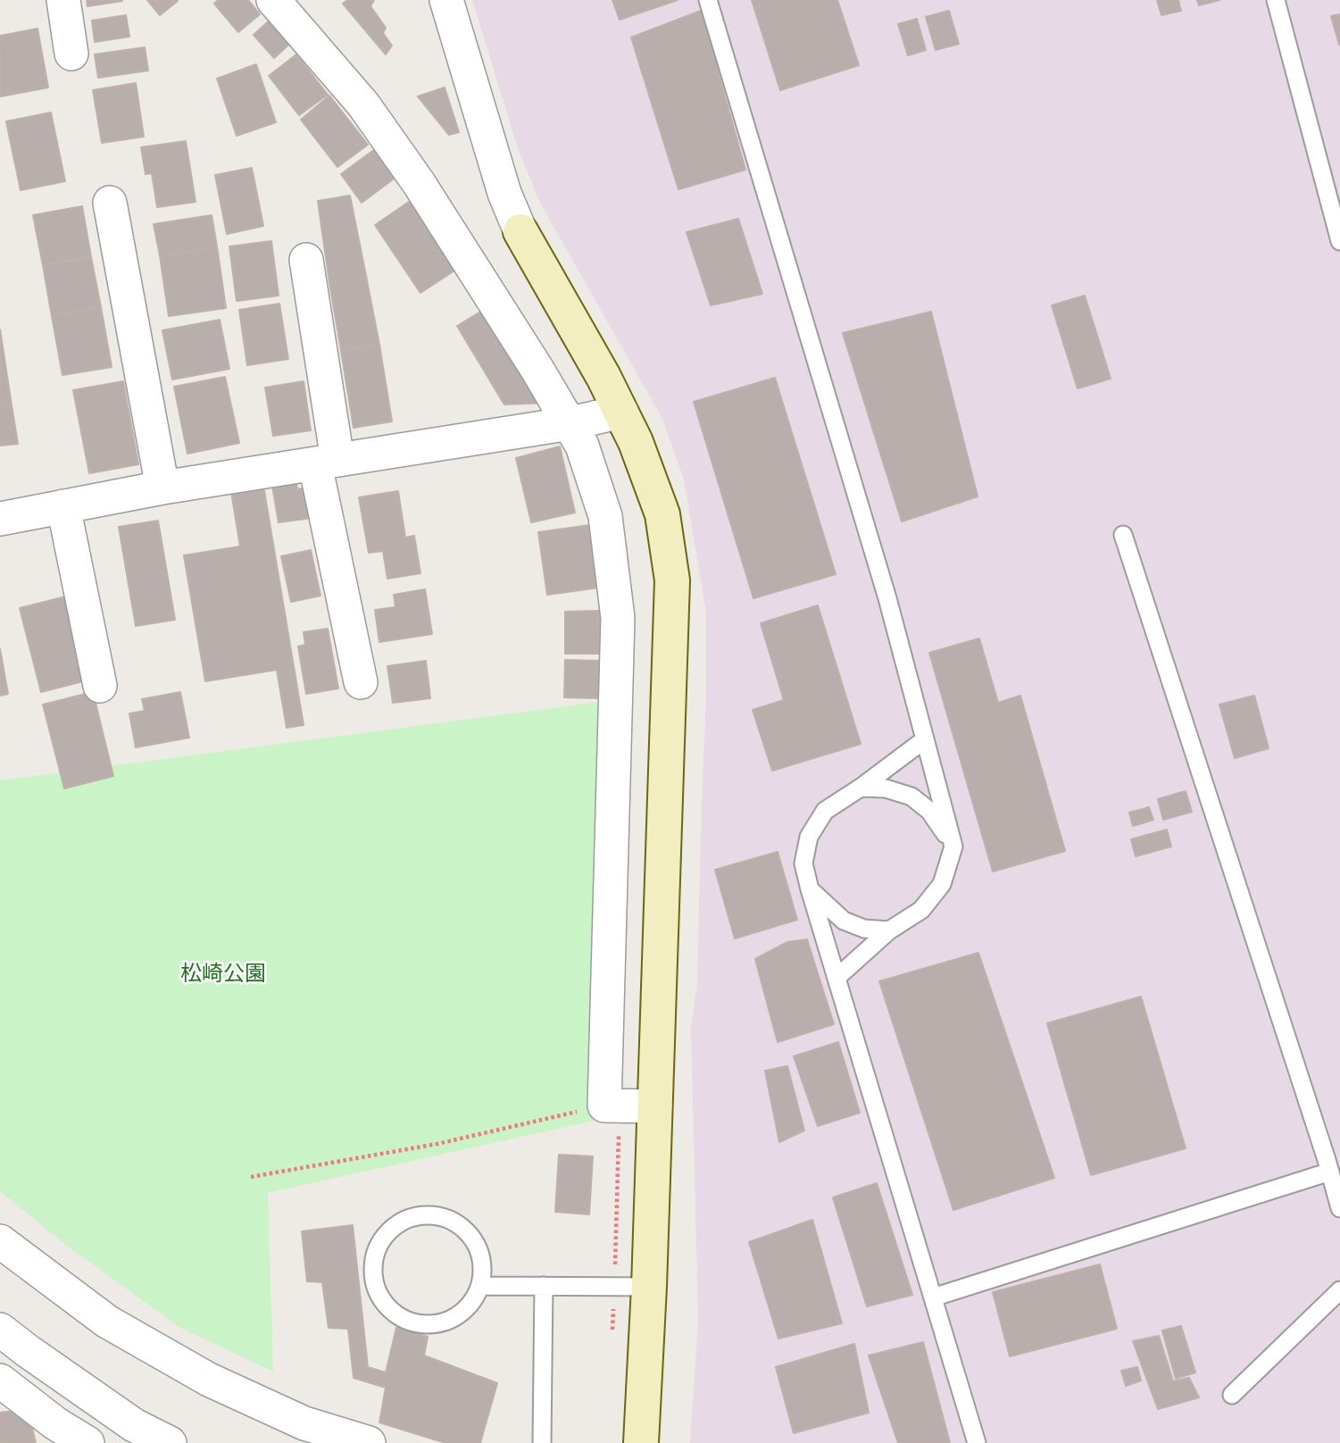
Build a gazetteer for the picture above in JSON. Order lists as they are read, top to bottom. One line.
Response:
{"parks":["松崎公園"]}
